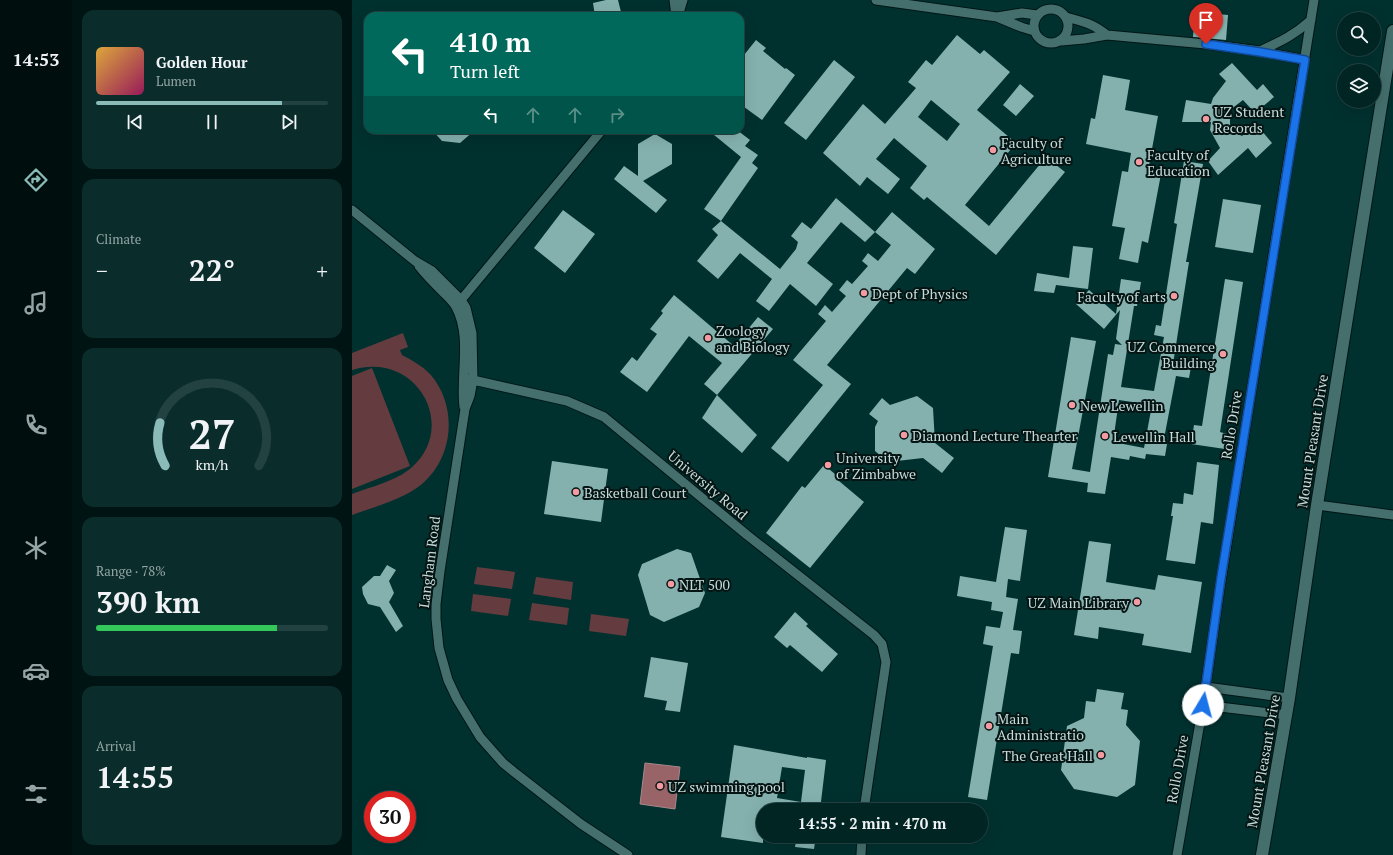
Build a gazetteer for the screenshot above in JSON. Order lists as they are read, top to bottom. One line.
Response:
{"streets":{"street":["Rollo Drive","Mount Pleasant Drive","University Road","Langham Road"]},"crossings":[["University Road","Langham Road"]],"places":["UZ Student Records","Faculty of Agriculture","Faculty of Education","Dept of Physics","Faculty of arts","Zoology and Biology","UZ Commerce Building","New Lewellin","Diamond Lecture Thearter","Lewellin Hall","University of Zimbabwe","Basketball Court","NLT 500","UZ Main Library","Main Administratio","The Great Hall","UZ swimming pool"],"page":{"tabs":"14:53","turn":["410 m","Turn left"],"song":["Golden Hour","Lumen"],"tile":["Climate",["Range · 78%","390 km"],["Arrival","14:55"]],"heat":["−","22°","+"],"limit":"30","trip":"14:55 · 2 min · 470 m","gauge":["27","km/h"]}}
